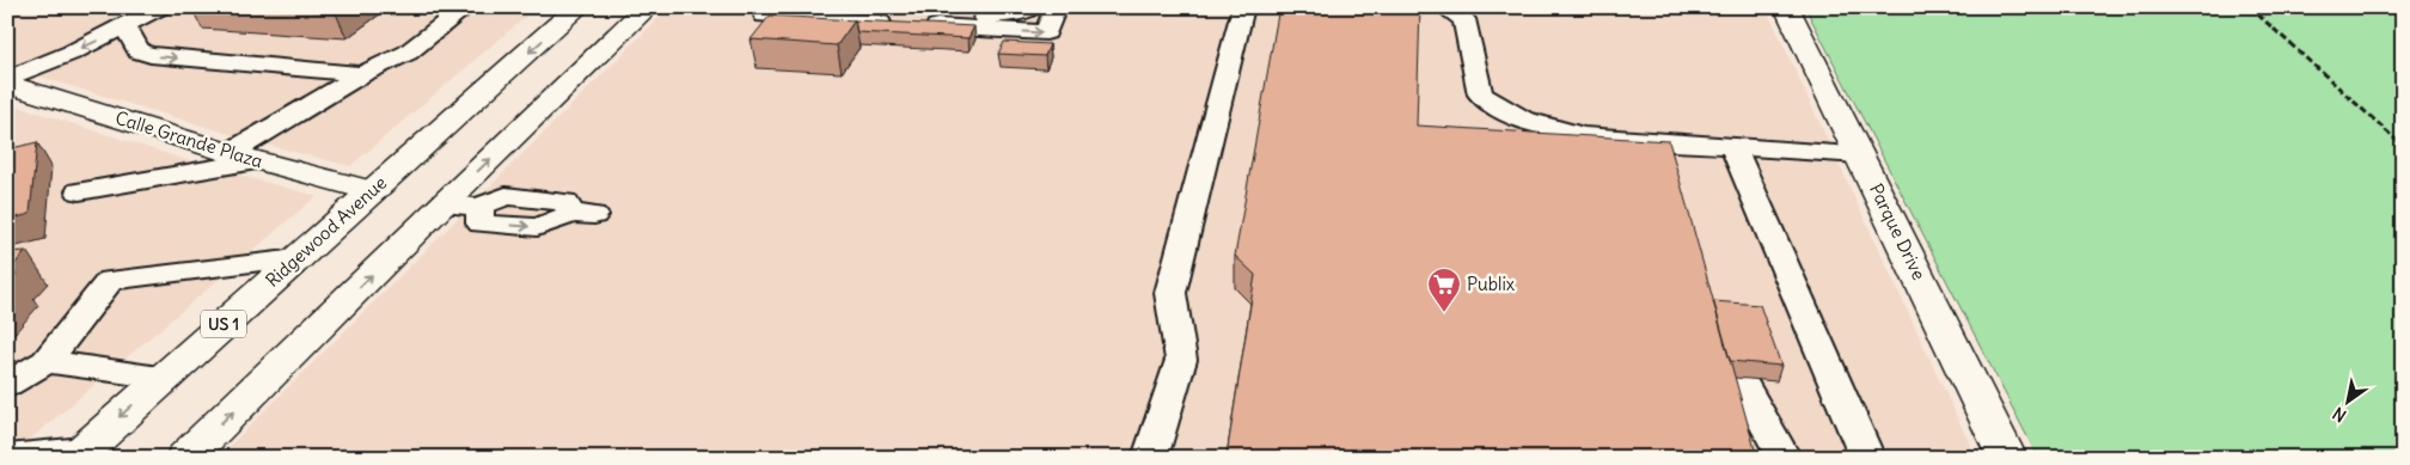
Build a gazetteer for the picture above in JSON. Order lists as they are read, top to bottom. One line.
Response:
{"streets":{"main road":["Calle Grande Plaza","Ridgewood Avenue","Parque Drive","US 1"]},"crossings":[["Calle Grande Plaza","Ridgewood Avenue"]],"places":{"supermarket":["Publix"]},"north":"bottom left"}
